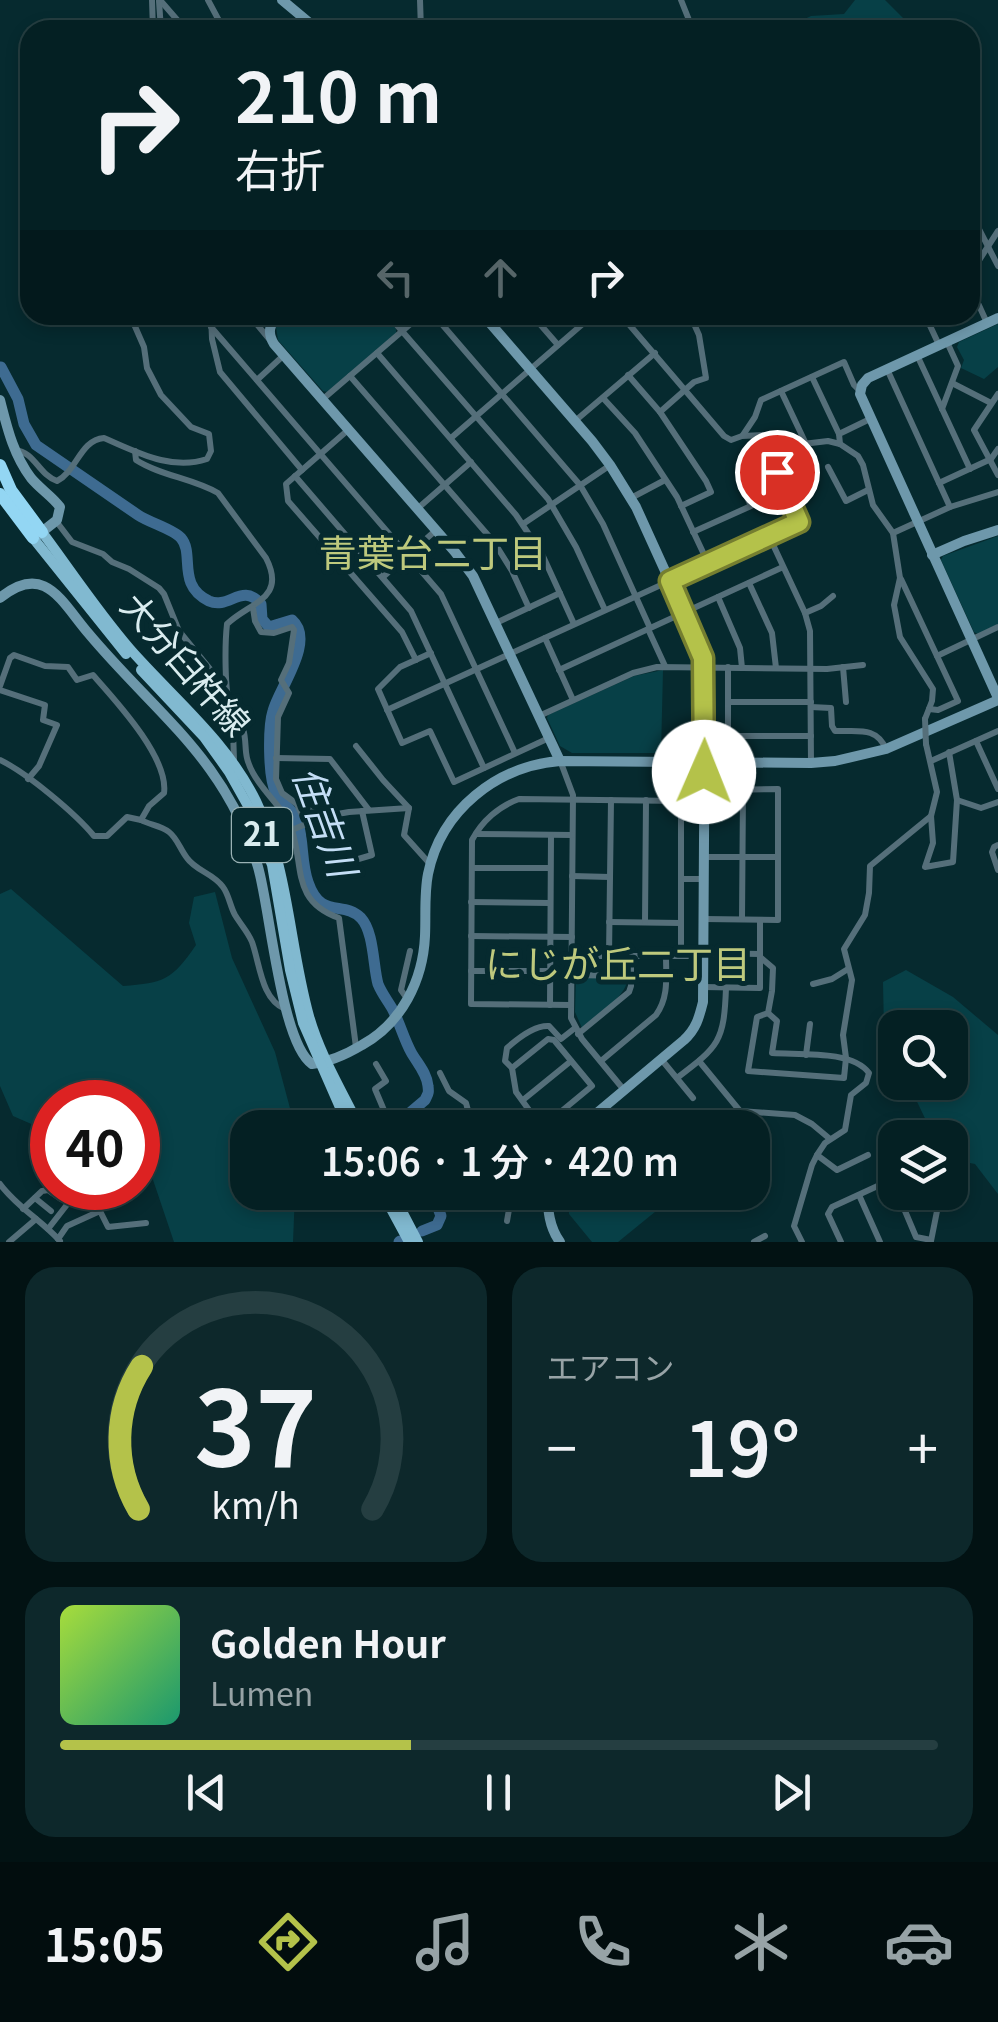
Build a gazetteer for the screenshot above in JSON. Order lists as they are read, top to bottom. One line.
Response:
{"streets":{"main road":["大分臼杵線","21"]},"districts":["青葉台二丁目","にじが丘二丁目"],"water":["住吉川"],"page":{"turn":["210 m","右折"],"limit":"40","trip":"15:06 · 1 分 · 420 m","tile":"エアコン","heat":["−","19°","+"],"song":["Golden Hour","Lumen"],"tabs":"15:05","gauge":["37","km/h"]}}
